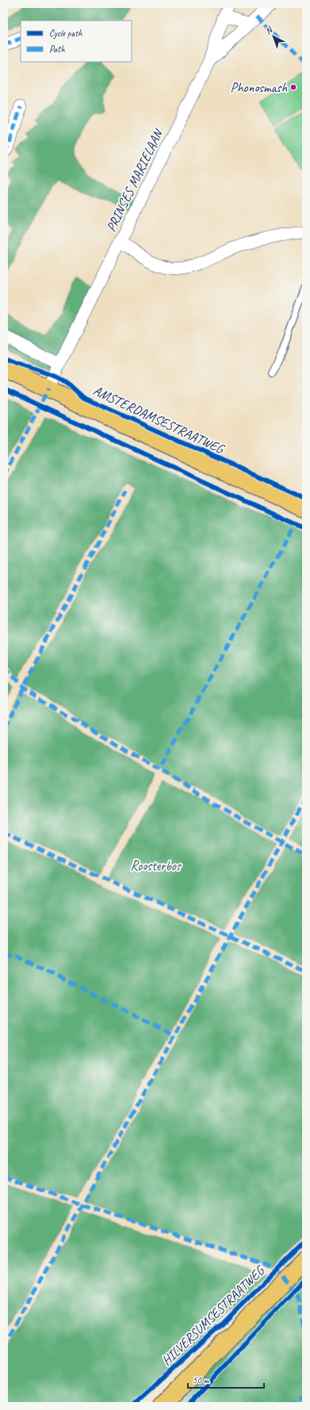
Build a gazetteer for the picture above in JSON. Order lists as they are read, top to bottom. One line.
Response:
{"streets":{"main road":["AMSTERDAMSESTRAATWEG","HILVERSUMSESTRAATWEG"],"street":["PRINSES MARIELAAN"]},"crossings":[["PRINSES MARIELAAN","AMSTERDAMSESTRAATWEG"]],"parks":["Roosterbos"],"places":["Phonosmash"],"legend":["Cycle path","Path"],"scale_bar":"50 m","north":"top left"}
